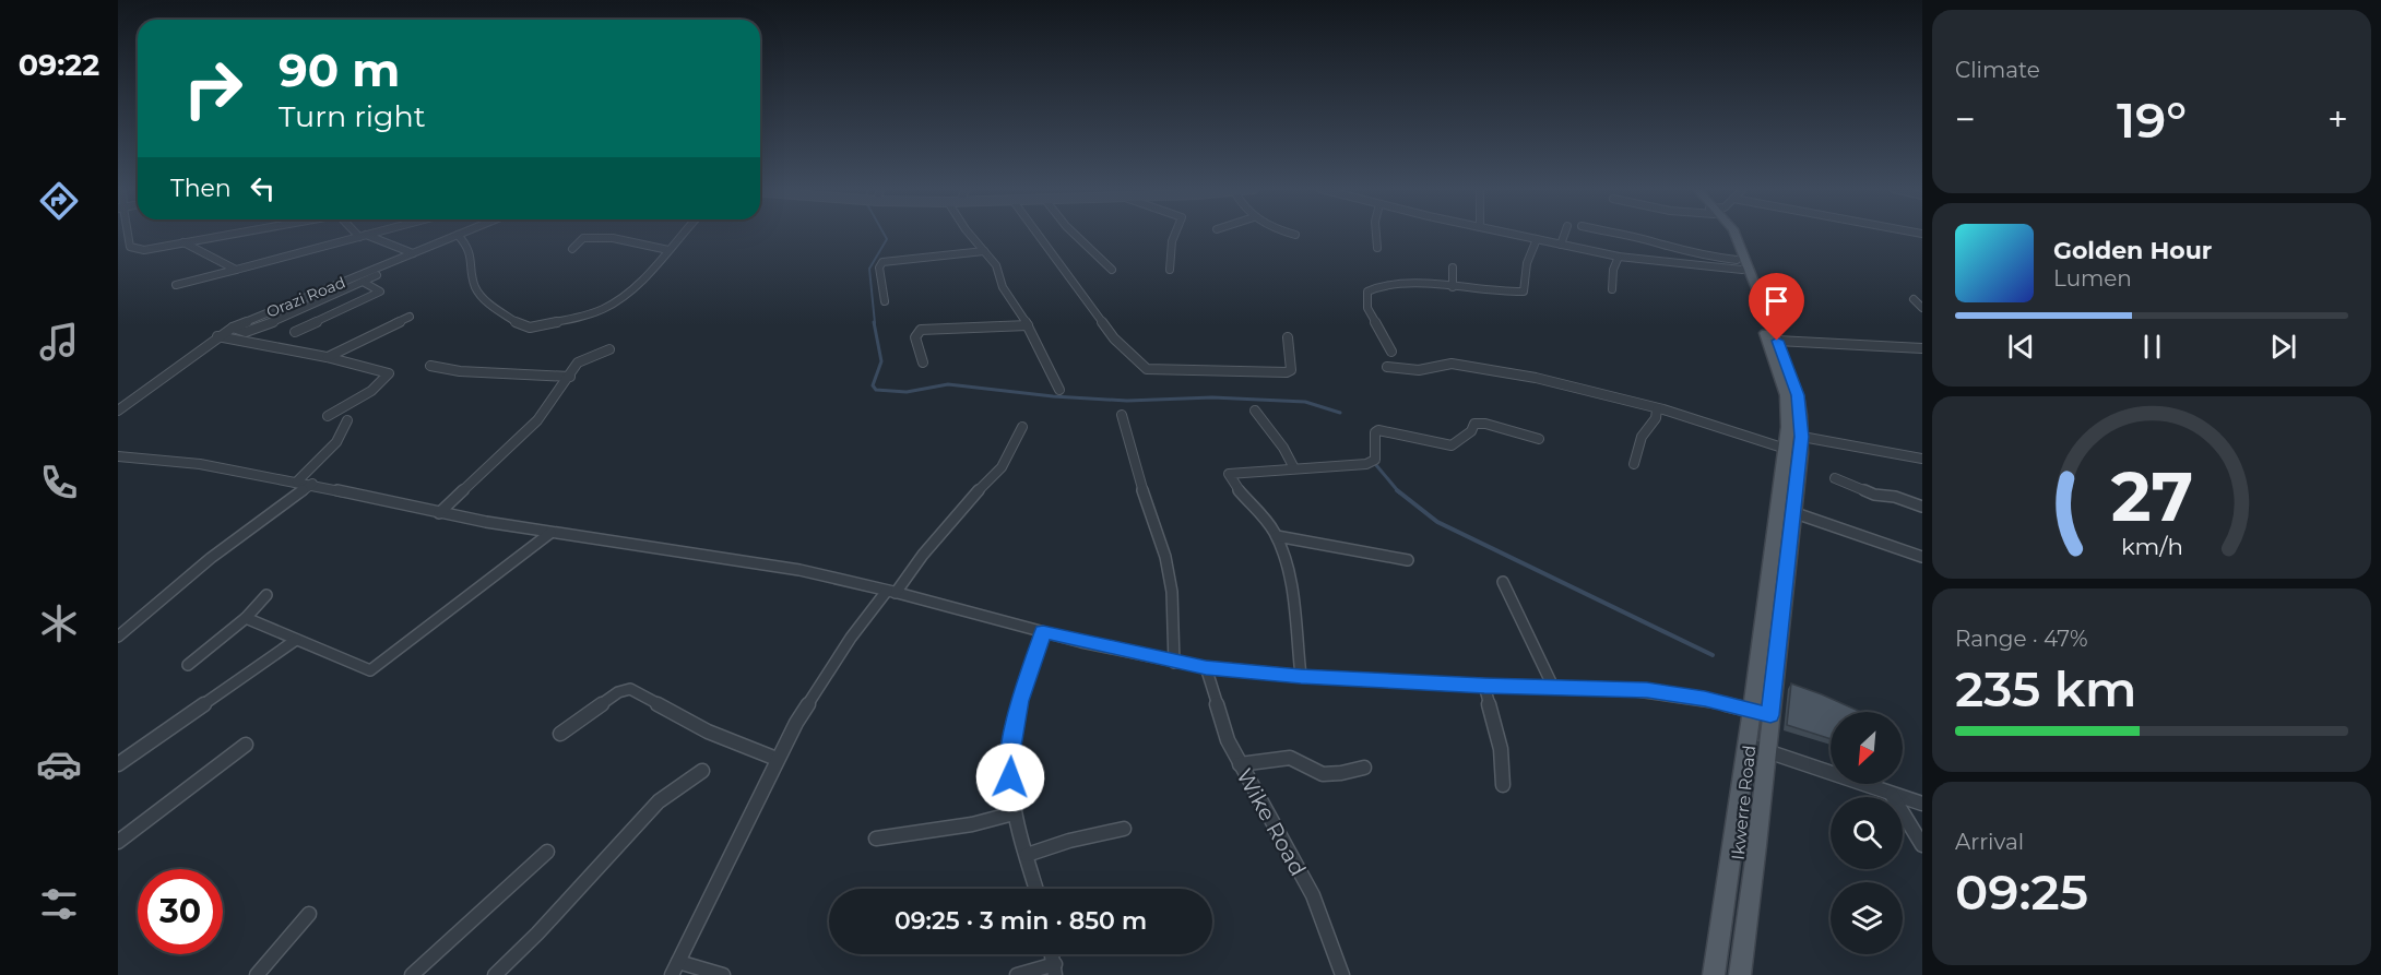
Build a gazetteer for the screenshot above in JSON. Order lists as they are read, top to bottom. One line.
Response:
{"streets":{"main road":["Ikwerre Road"],"street":["Orazi Road","Wike Road"]},"north":"bottom left","page":{"tabs":"09:22","tile":["Climate",["Range · 47%","235 km"],["Arrival","09:25"]],"turn":["90 m","Turn right"],"heat":["−","19°","+"],"then":"Then","song":["Golden Hour","Lumen"],"limit":"30","trip":"09:25 · 3 min · 850 m","gauge":["27","km/h"]}}
